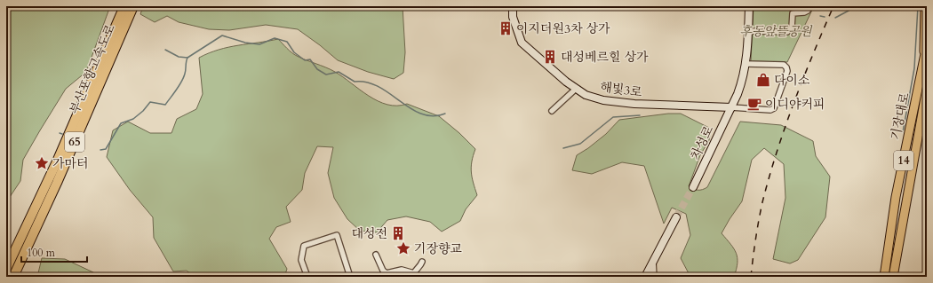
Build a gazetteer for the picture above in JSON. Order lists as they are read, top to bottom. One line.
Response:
{"streets":{"highway":["부산포항고속도로","65"],"main road":["기장대로","14"],"street":["해빛3로","차성로"]},"crossings":[["해빛3로","차성로"]],"parks":["후동앞뜰공원"],"places":{"building":["이지더원3차 상가","대성베르힐 상가","대성전"],"shop":["다이소"],"cafe":["이디야커피"],"place":["가마터","기장향교"]},"scale_bar":"100 m"}
